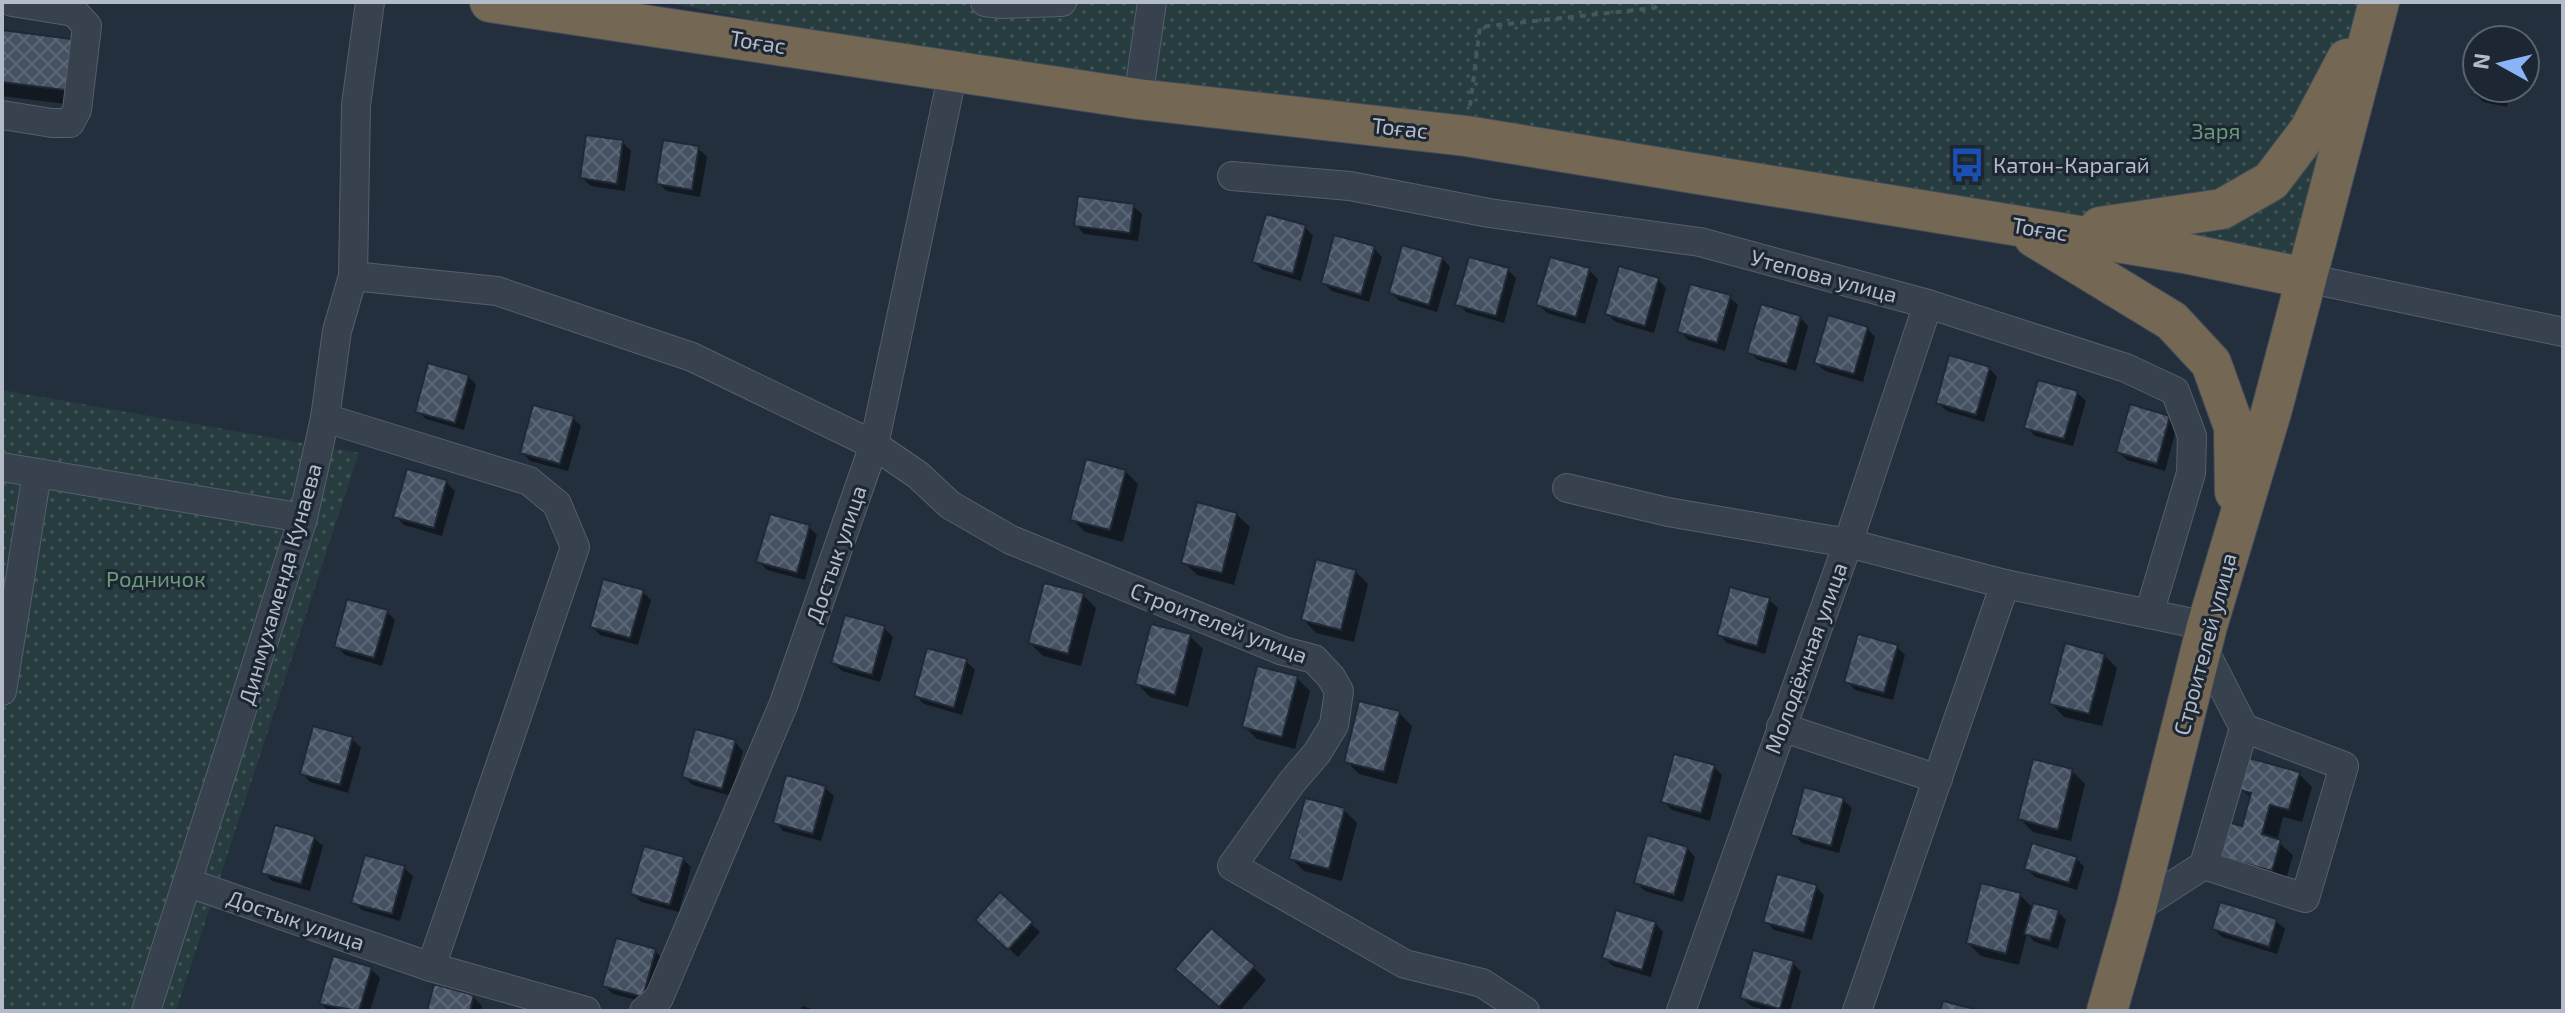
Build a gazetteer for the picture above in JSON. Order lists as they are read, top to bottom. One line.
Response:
{"streets":{"highway":["Тоғас","Строителей улица"],"street":["Утепова улица","Достык улица","Динмухаменда Кунаева","Молодёжная улица"]},"crossings":[["Тоғас","Достык улица"],["Тоғас","Строителей улица"],["Утепова улица","Молодёжная улица"],["Достык улица","Динмухаменда Кунаева"],["Достык улица","Строителей улица"]],"parks":["Заря","Родничок"],"places":{"bus stop":["Катон-Карагай"]},"north":"left"}
